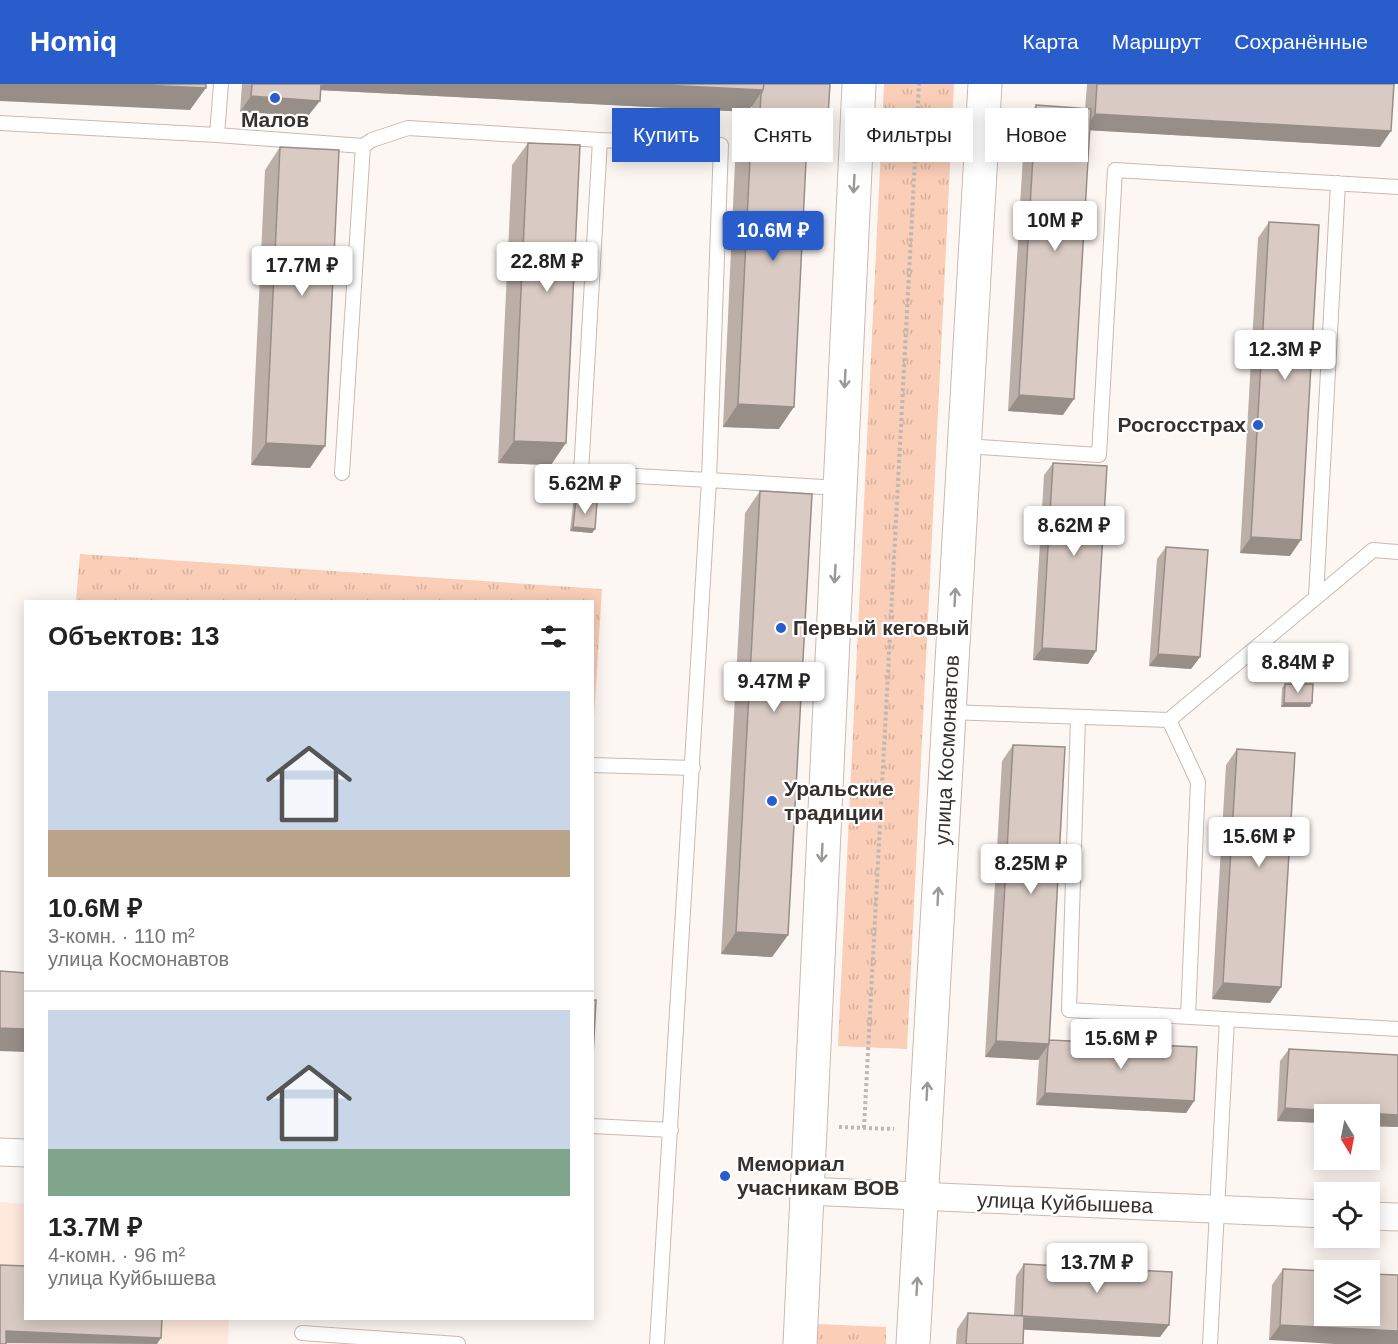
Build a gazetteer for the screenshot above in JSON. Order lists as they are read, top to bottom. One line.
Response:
{"streets":{"street":["улица Космонавтов","улица Куйбышева"]},"crossings":[["улица Космонавтов","улица Куйбышева"]],"places":["Малов","Росгосстрах","Первый кеговый","Уральские традиции","Мемориал учасникам ВОВ"],"north":"bottom","page":{"header":"Homiq","nav":["Карта","Маршрут","Сохранённые"],"chip":["Купить","Снять","Фильтры","Новое"],"price":["10M ₽","10.6M ₽","22.8M ₽","17.7M ₽","12.3M ₽","5.62M ₽","8.62M ₽","8.84M ₽","9.47M ₽","15.6M ₽","8.25M ₽","15.6M ₽","13.7M ₽"],"heading":"Объектов: 13","list":[{"name":"10.6M ₽","note":"3-комн. · 110 m² · улица Космонавтов"},{"name":"13.7M ₽","note":"4-комн. · 96 m² · улица Куйбышева"}]}}
